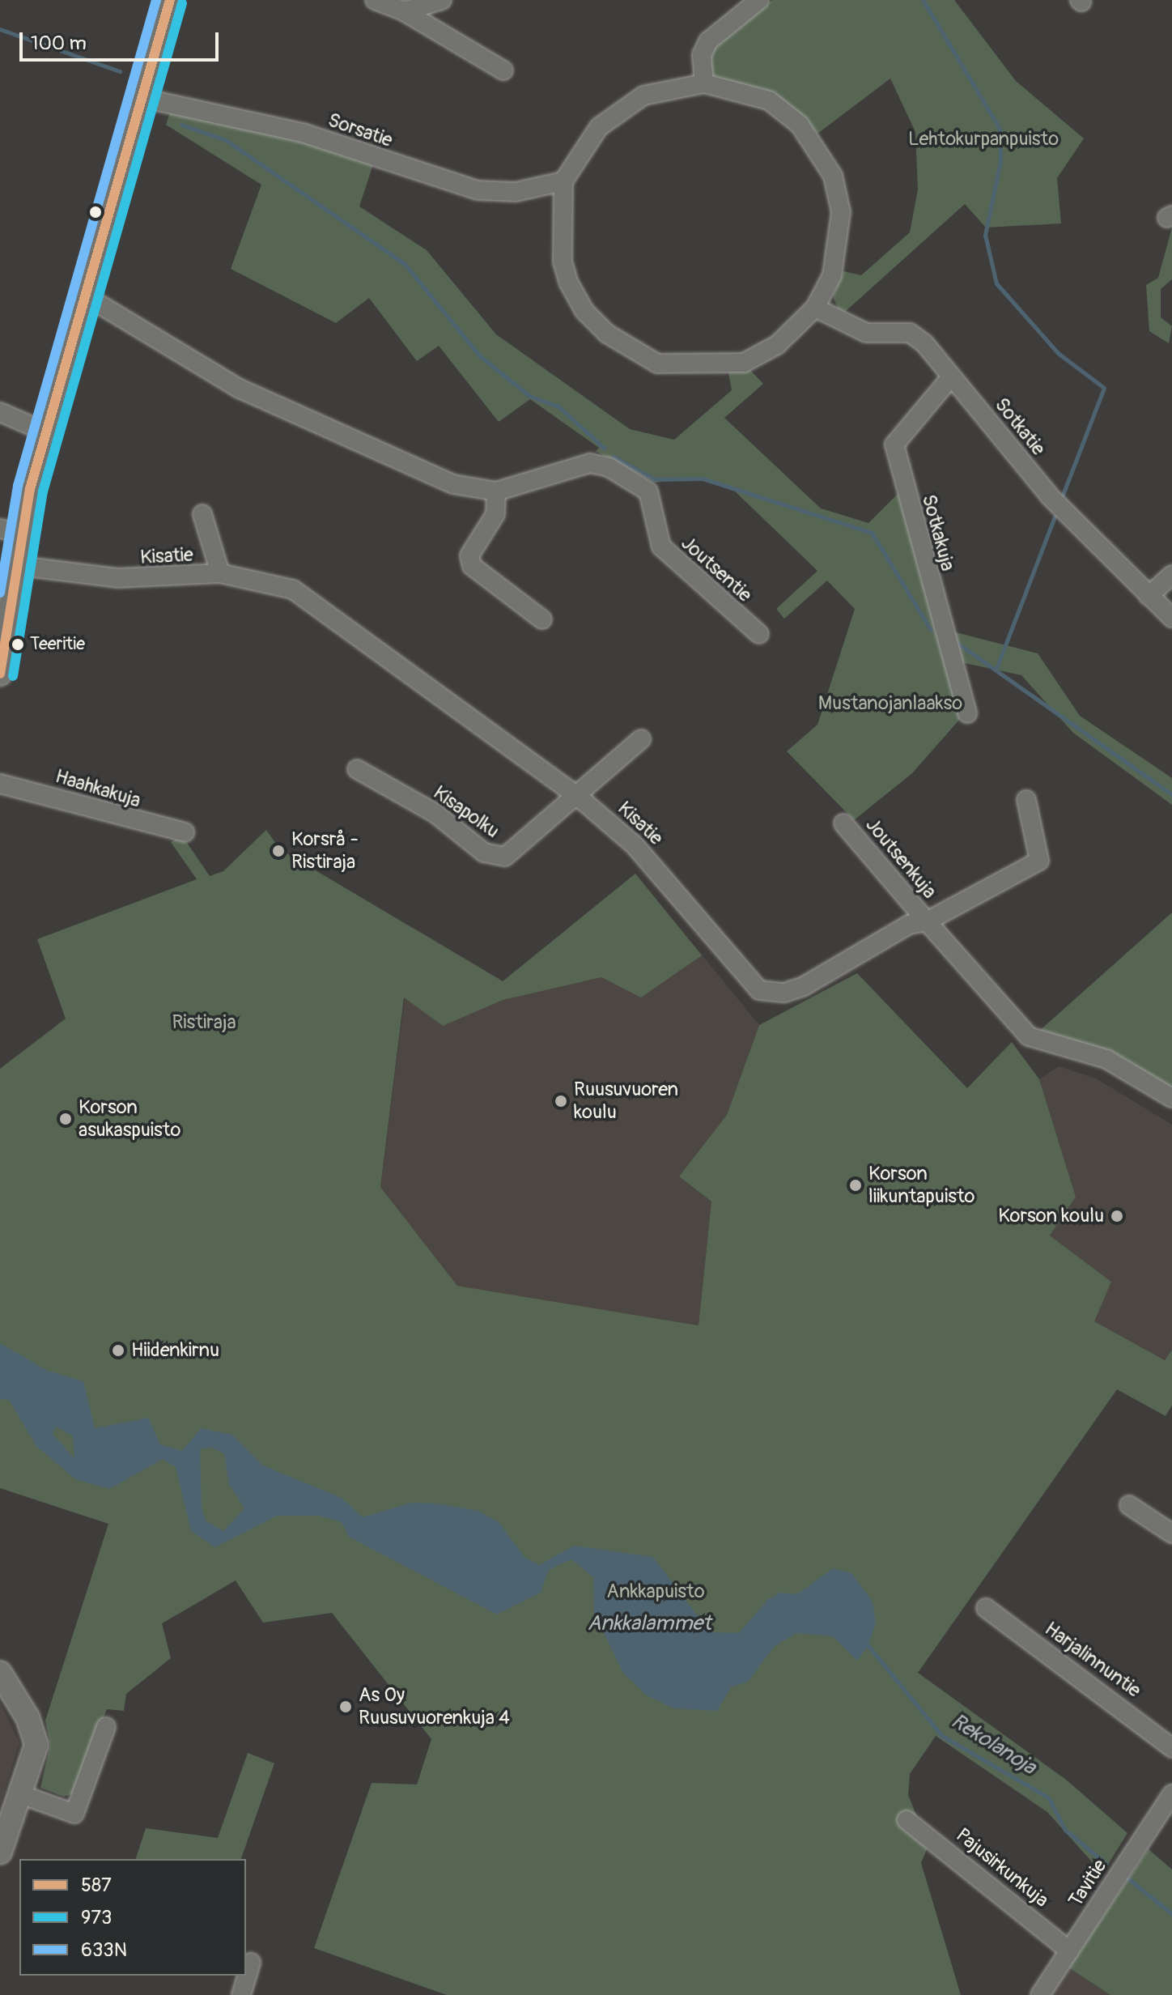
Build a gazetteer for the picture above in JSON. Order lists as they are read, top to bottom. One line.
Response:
{"streets":{"street":["Sorsatie","Sotkatie","Sotkakuja","Kisatie","Joutsentie","Haahkakuja","Kisapolku","Joutsenkuja","Harjalinnuntie","Pajusirkunkuja","Tavitie"]},"crossings":[["Sotkatie","Sotkakuja"],["Kisatie","Kisapolku"],["Kisatie","Joutsenkuja"],["Pajusirkunkuja","Tavitie"]],"water":["Ankkalammet","Rekolanoja"],"parks":["Lehtokurpanpuisto","Mustanojanlaakso","Ristiraja","Ankkapuisto"],"places":["Teeritie","Korsrå - Ristiraja","Ruusuvuoren koulu","Korson asukaspuisto","Korson liikuntapuisto","Korson koulu","Hiidenkirnu","As Oy Ruusuvuorenkuja 4"],"lines":["transit line 587","transit line 633N","transit line 973"],"legend":["587","973","633N"],"scale_bar":"100 m"}
